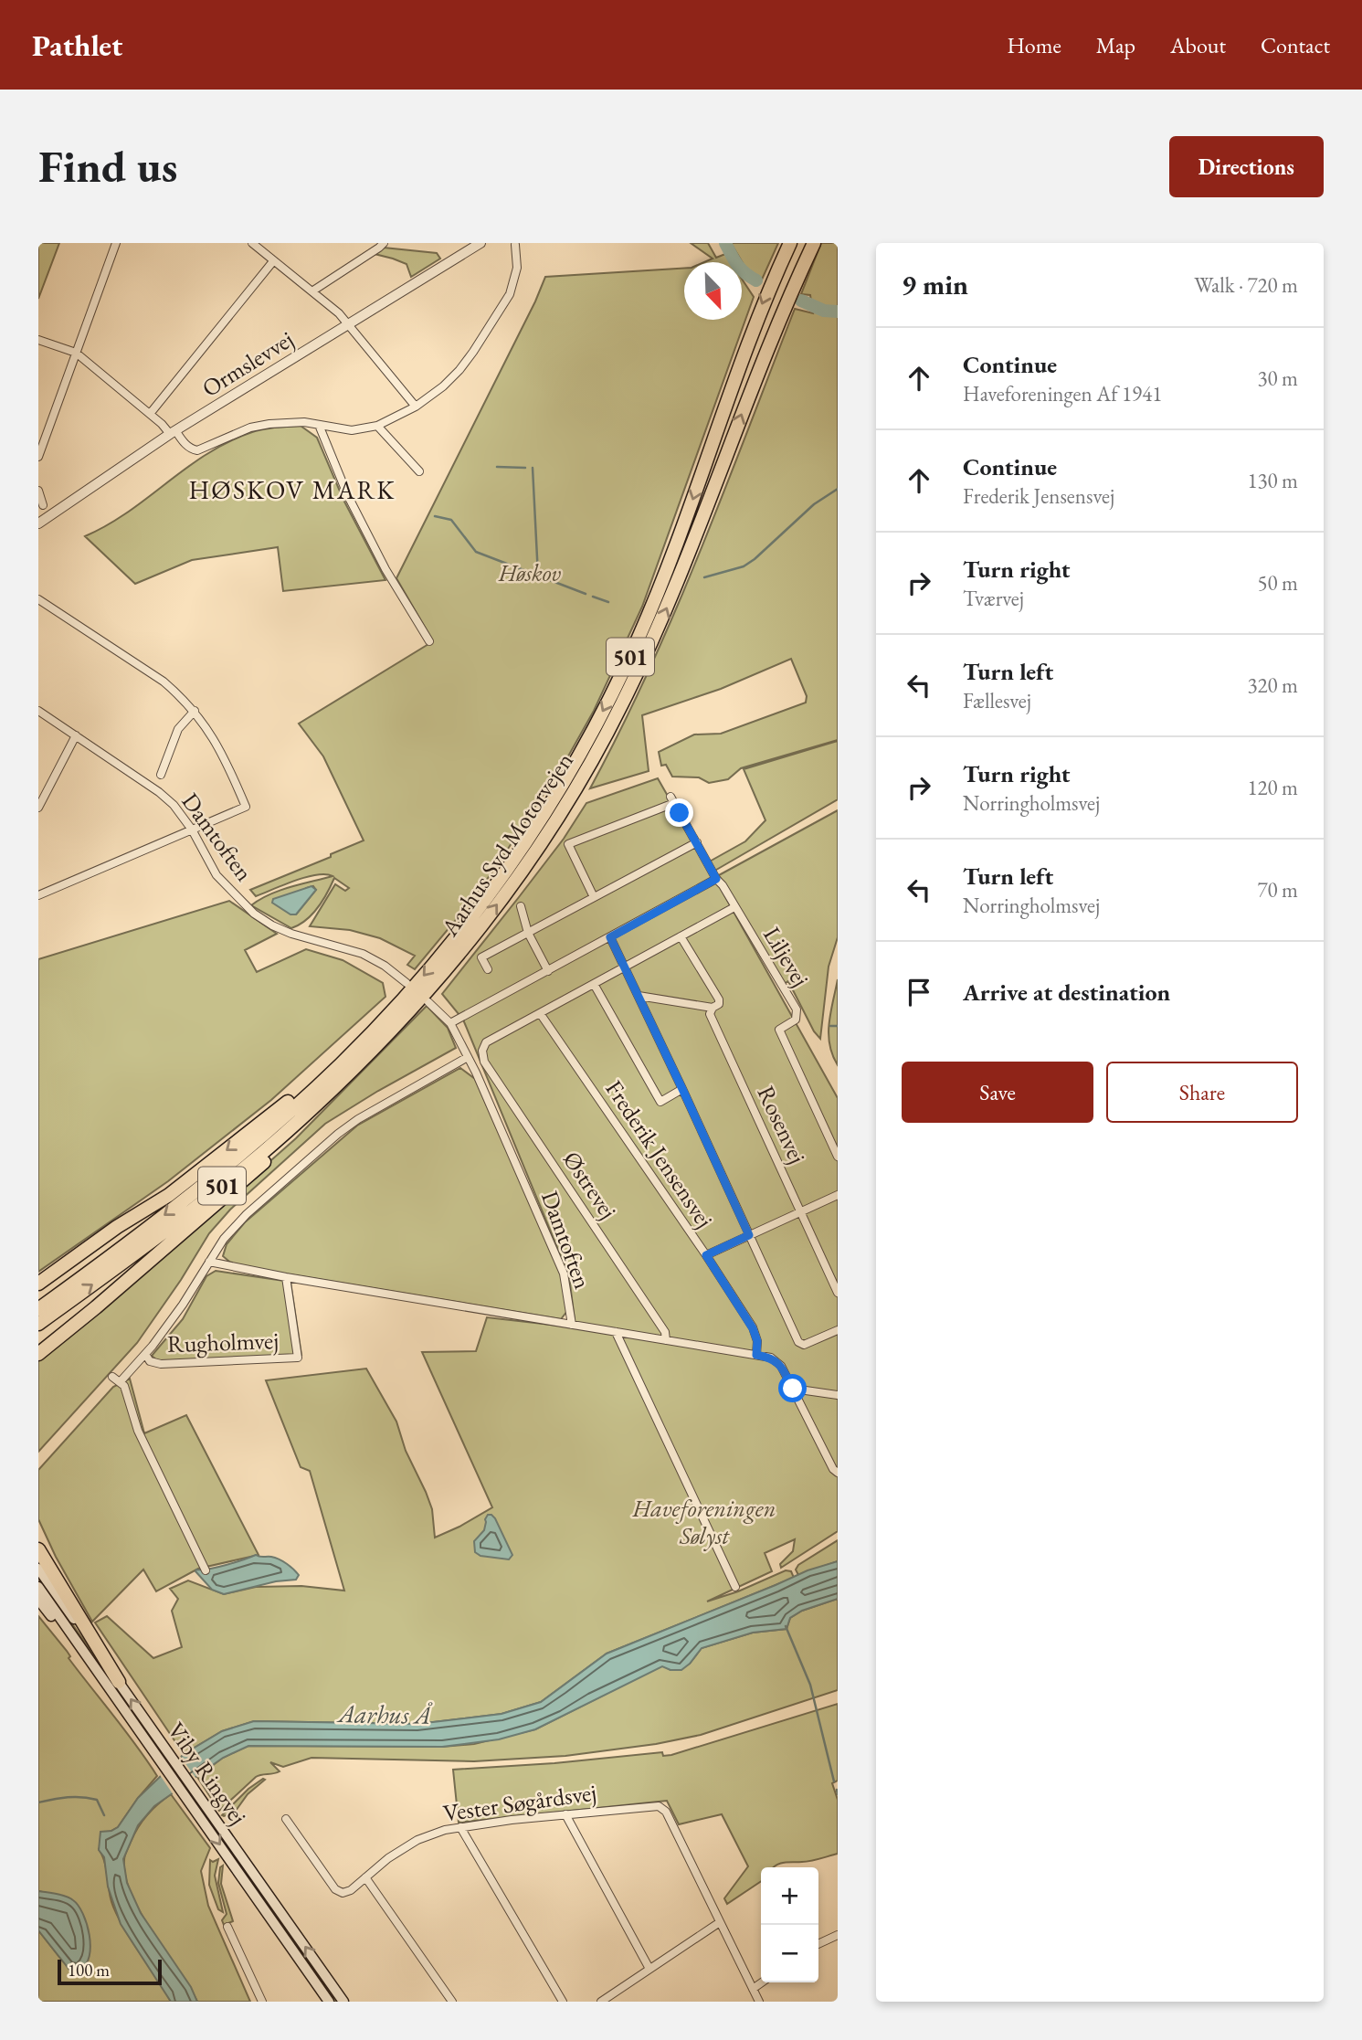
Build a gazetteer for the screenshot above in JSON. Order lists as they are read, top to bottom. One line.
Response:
{"streets":{"highway":["501","Aarhus Syd Motorvejen"],"main road":["Viby Ringvej"],"street":["Ormslevvej","Damtoften","Liljevej","Rosenvej","Frederik Jensensvej","Østrevej","Rugholmvej","Vester Søgårdsvej"]},"crossings":[["Damtoften","Rugholmvej"],["Frederik Jensensvej","Østrevej"]],"districts":["HØSKOV MARK"],"water":["Aarhus Å"],"parks":["Høskov","Haveforeningen Sølyst"],"scale_bar":"100 m","north":"bottom right","page":{"header":"Pathlet","nav":["Home","Map","About","Contact"],"buttons":["Directions",["Save","Share"]],"title":"Find us","heading":["9 min","Walk · 720 m"],"list":[["Continue","Haveforeningen Af 1941","30 m"],["Continue","Frederik Jensensvej","130 m"],["Turn right","Tværvej","50 m"],["Turn left","Fællesvej","320 m"],["Turn right","Norringholmsvej","120 m"],["Turn left","Norringholmsvej","70 m"],"Arrive at destination"],"map_buttons":["+","−"],"scale":"100 m"}}
